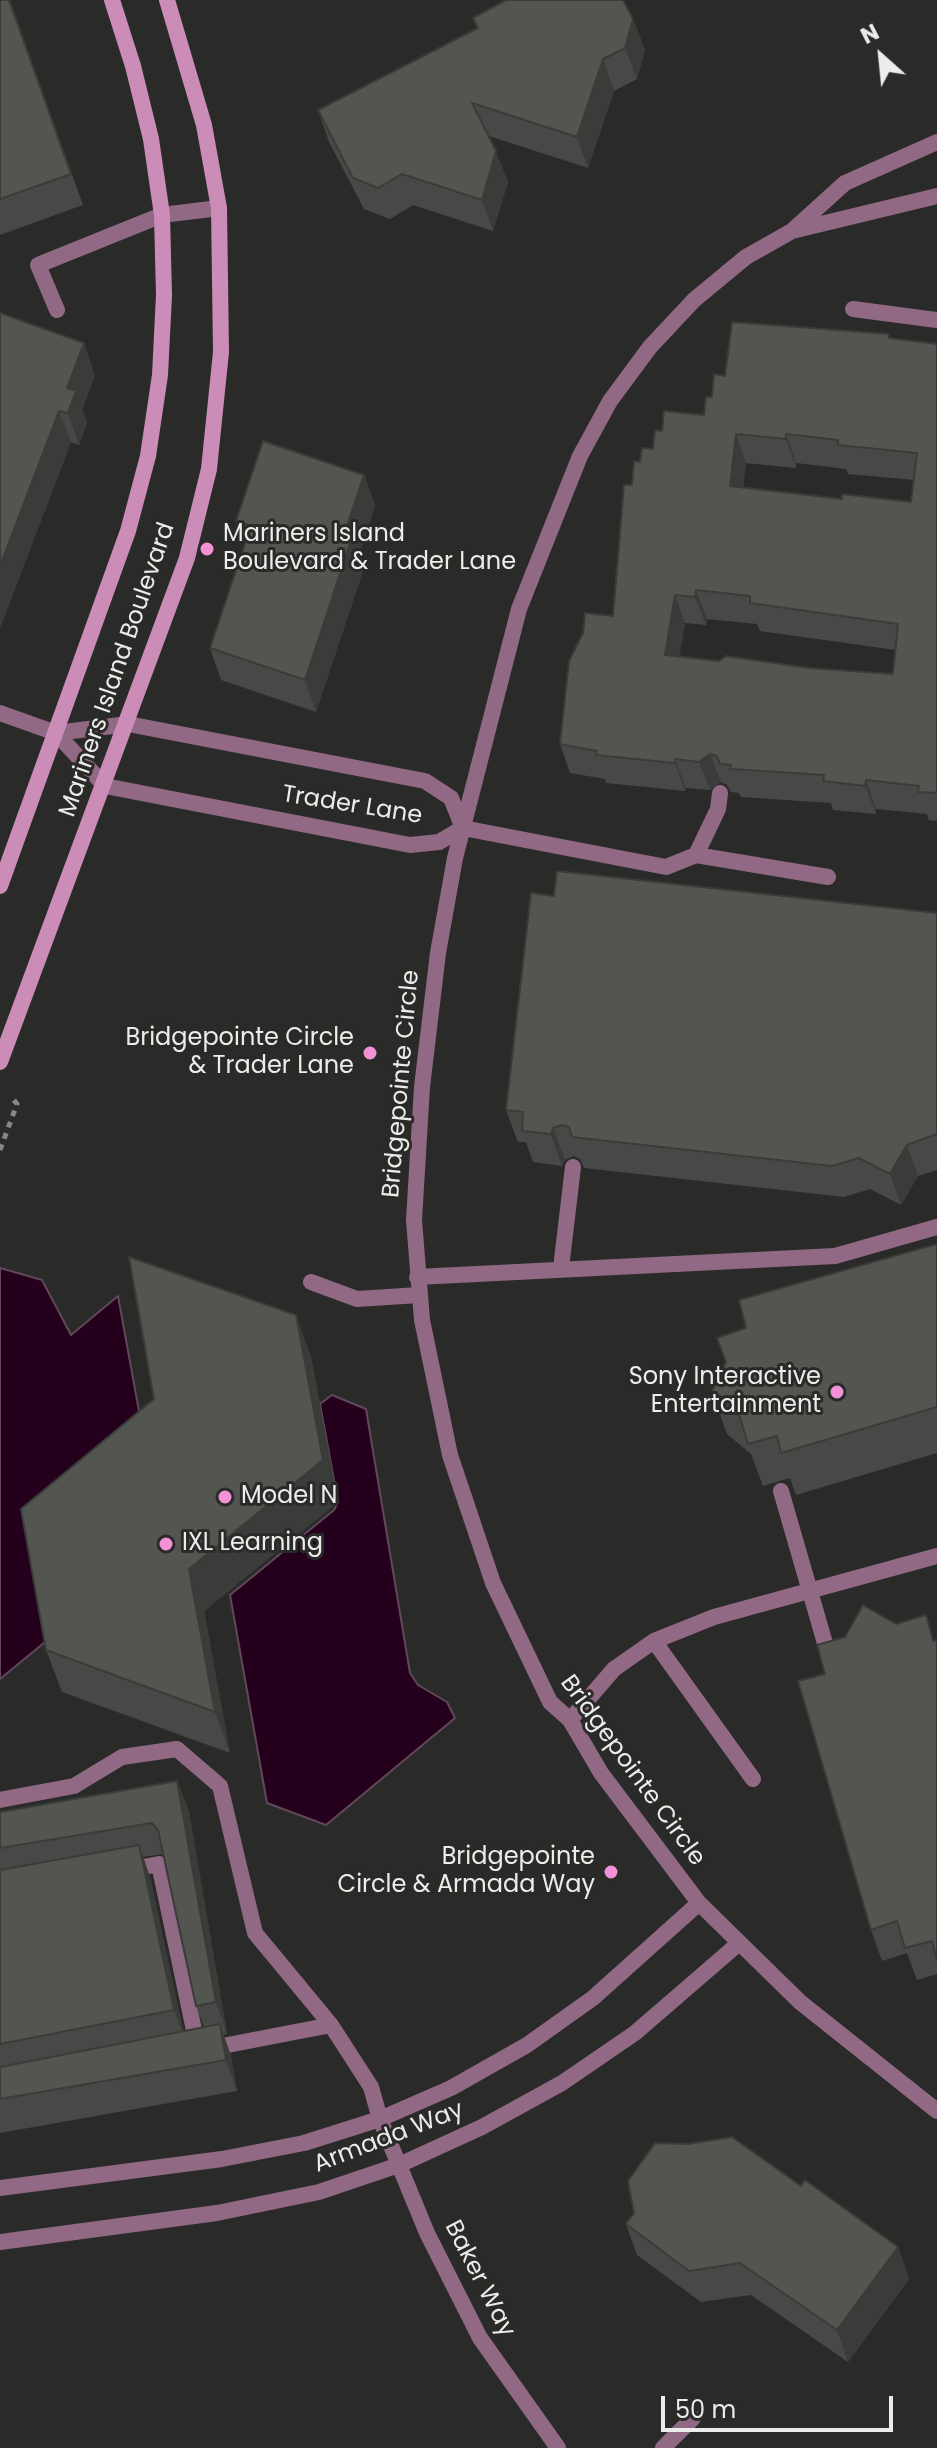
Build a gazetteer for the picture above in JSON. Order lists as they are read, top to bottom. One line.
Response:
{"streets":{"main road":["Mariners Island Boulevard"],"street":["Trader Lane","Bridgepointe Circle","Armada Way","Baker Way"]},"crossings":[["Mariners Island Boulevard","Trader Lane"],["Trader Lane","Bridgepointe Circle"],["Bridgepointe Circle","Armada Way"],["Armada Way","Baker Way"]],"places":["Mariners Island Boulevard & Trader Lane","Bridgepointe Circle & Trader Lane","Sony Interactive Entertainment","Model N","IXL Learning","Bridgepointe Circle & Armada Way"],"scale_bar":"50 m","north":"top left"}
